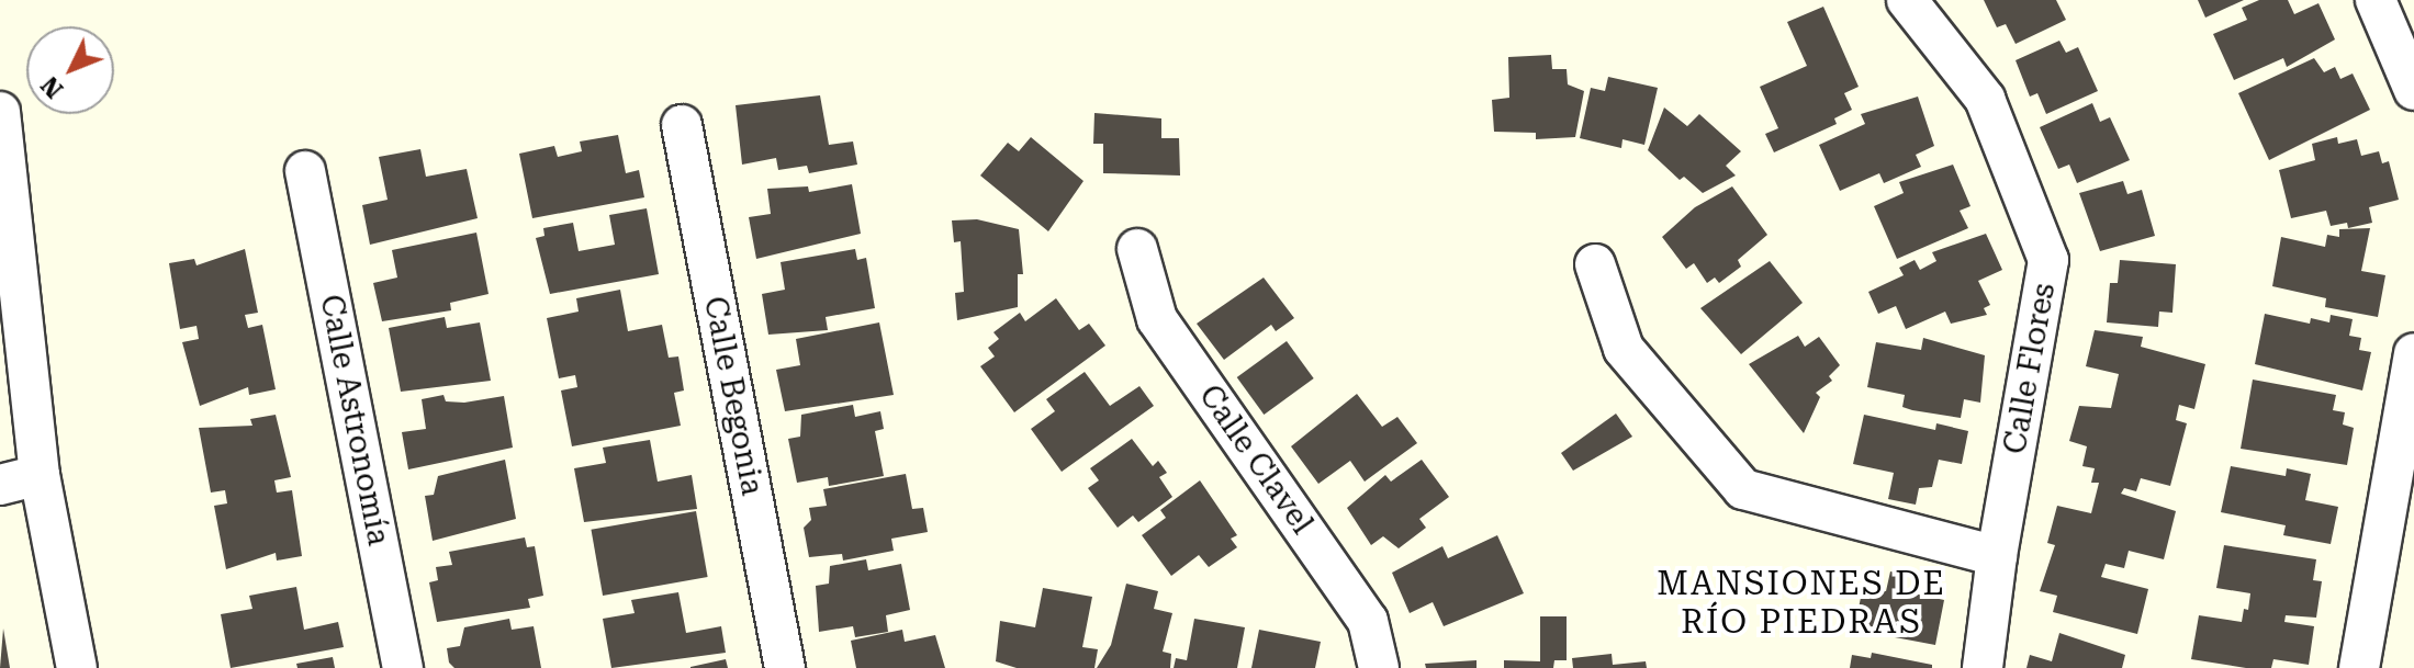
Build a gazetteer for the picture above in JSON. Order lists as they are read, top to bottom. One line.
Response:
{"streets":{"street":["Calle Flores","Calle Begonia","Calle Astronomía","Calle Clavel"]},"districts":["MANSIONES DE RÍO PIEDRAS"],"north":"bottom left"}
